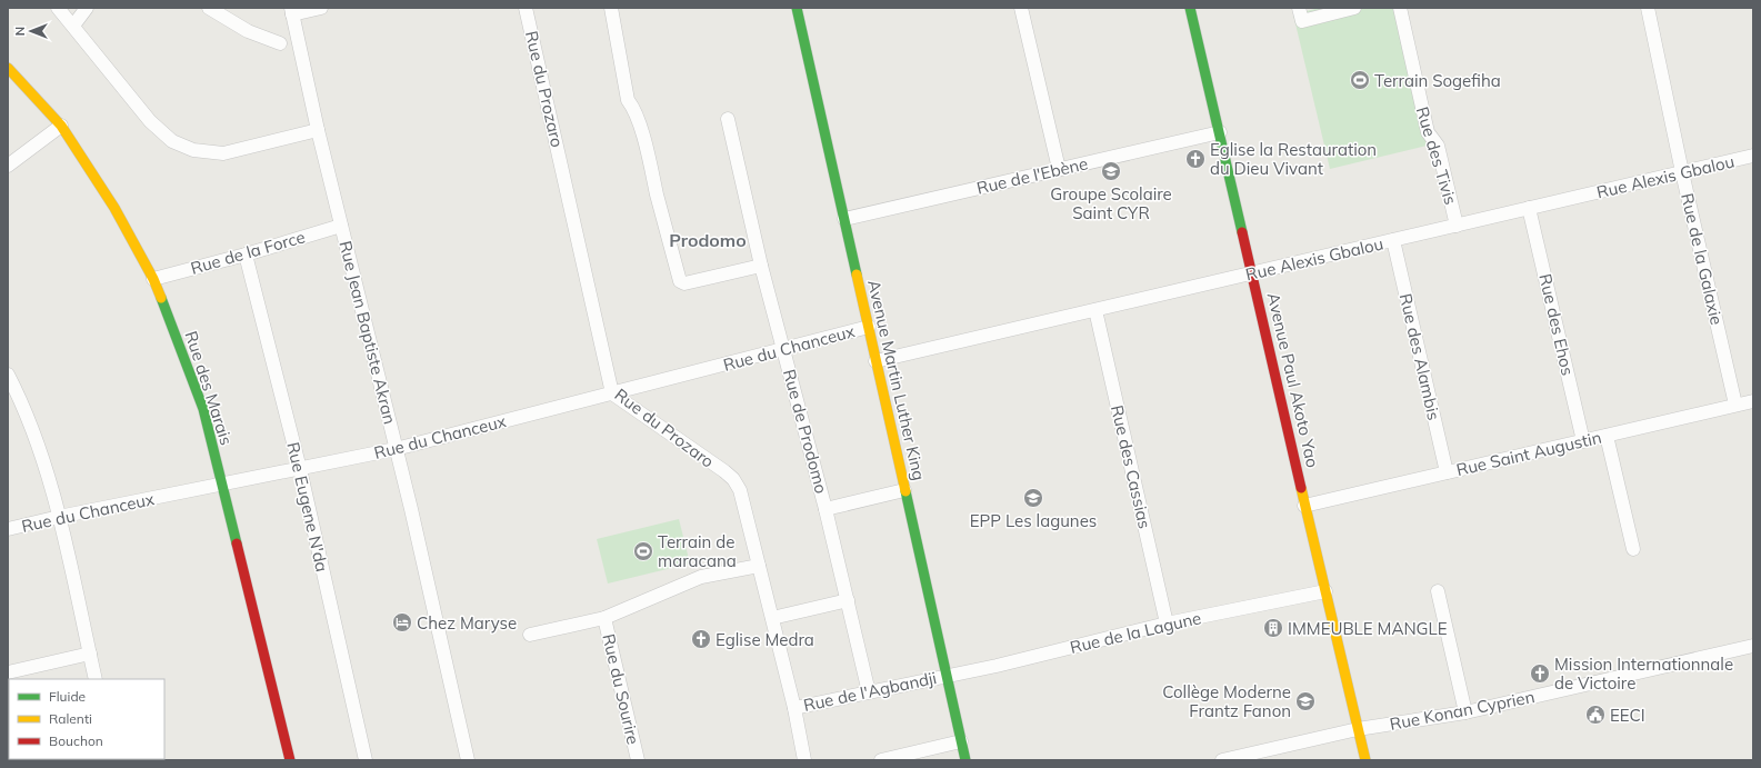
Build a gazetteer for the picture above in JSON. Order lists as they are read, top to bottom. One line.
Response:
{"streets":{"street":["Rue du Prozaro","Rue des Tivis","Rue de l'Ebène","Rue Alexis Gbalou","Rue de la Force","Rue de la Galaxie","Rue des Ehos","Rue Jean Baptiste Akran","Rue du Chanceux","Rue des Alambis","Avenue Martin Luther King","Avenue Paul Akoto Yao","Rue des Marais","Rue de Prodomo","Rue Saint Augustin","Rue des Cassias","Rue Eugene N'da","Rue de la Lagune","Rue du Sourire","Rue de l'Agbandji","Rue Konan Cyprien"]},"crossings":[["Rue du Prozaro","Rue du Chanceux"],["Rue du Prozaro","Rue de l'Agbandji"],["Rue des Tivis","Rue Alexis Gbalou"],["Rue de l'Ebène","Avenue Martin Luther King"],["Rue de l'Ebène","Avenue Paul Akoto Yao"],["Rue Alexis Gbalou","Rue de la Galaxie"],["Rue Alexis Gbalou","Rue des Ehos"],["Rue Alexis Gbalou","Rue des Alambis"],["Rue Alexis Gbalou","Avenue Martin Luther King"],["Rue Alexis Gbalou","Avenue Paul Akoto Yao"],["Rue Alexis Gbalou","Rue des Cassias"],["Rue de la Force","Rue Jean Baptiste Akran"],["Rue de la Force","Rue des Marais"],["Rue de la Force","Rue Eugene N'da"],["Rue de la Galaxie","Rue Saint Augustin"],["Rue des Ehos","Rue Saint Augustin"],["Rue Jean Baptiste Akran","Rue du Chanceux"],["Rue du Chanceux","Avenue Martin Luther King"],["Rue du Chanceux","Rue des Marais"],["Rue du Chanceux","Rue de Prodomo"],["Rue du Chanceux","Rue Eugene N'da"],["Rue des Alambis","Rue Saint Augustin"],["Avenue Martin Luther King","Rue de la Lagune"],["Avenue Martin Luther King","Rue de l'Agbandji"],["Avenue Paul Akoto Yao","Rue Saint Augustin"],["Avenue Paul Akoto Yao","Rue de la Lagune"],["Avenue Paul Akoto Yao","Rue Konan Cyprien"],["Rue de Prodomo","Rue de l'Agbandji"],["Rue des Cassias","Rue de la Lagune"],["Rue de la Lagune","Rue de l'Agbandji"]],"districts":["Prodomo"],"places":{"sports":["Terrain Sogefiha","Terrain de maracana"],"church":["Eglise la Restauration du Dieu Vivant","Eglise Medra","Mission Internationnale de Victoire"],"school or university":["Groupe Scolaire Saint CYR","EPP Les lagunes","Collège Moderne Frantz Fanon"],"hotel":["Chez Maryse"],"building":["IMMEUBLE MANGLE"],"public building":["EECI"]},"legend":["Fluide","Ralenti","Bouchon"],"north":"left"}
